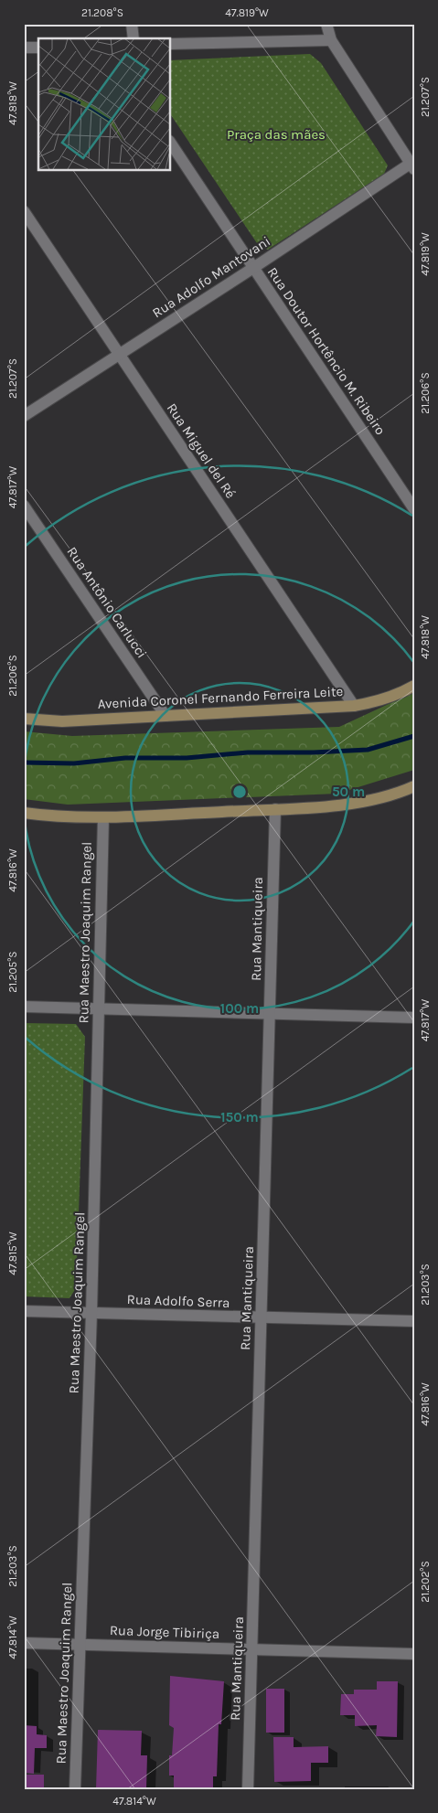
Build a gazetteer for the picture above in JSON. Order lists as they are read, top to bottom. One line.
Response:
{"streets":{"street":["Rua Adolfo Mantovani","Rua Doutor Hortêncio M. Ribeiro","Rua Miguel del Ré","Rua Antônio Carlucci","Avenida Coronel Fernando Ferreira Leite","Rua Mantiqueira","Rua Maestro Joaquim Rangel","Rua Adolfo Serra","Rua Jorge Tibiriça"]},"crossings":[["Rua Adolfo Mantovani","Rua Doutor Hortêncio M. Ribeiro"],["Rua Adolfo Mantovani","Rua Miguel del Ré"],["Rua Miguel del Ré","Avenida Coronel Fernando Ferreira Leite"],["Rua Antônio Carlucci","Avenida Coronel Fernando Ferreira Leite"],["Rua Mantiqueira","Rua Adolfo Serra"],["Rua Mantiqueira","Rua Jorge Tibiriça"],["Rua Maestro Joaquim Rangel","Rua Adolfo Serra"],["Rua Maestro Joaquim Rangel","Rua Jorge Tibiriça"]],"parks":["Praça das mães"],"coordinates":["21.208°S","47.819°W","21.207°S","47.818°W","21.206°S","47.817°W","47.816°W","21.205°S","47.815°W","21.203°S","21.202°S","47.814°W"],"rings":["50 m","100 m","150 m"]}
